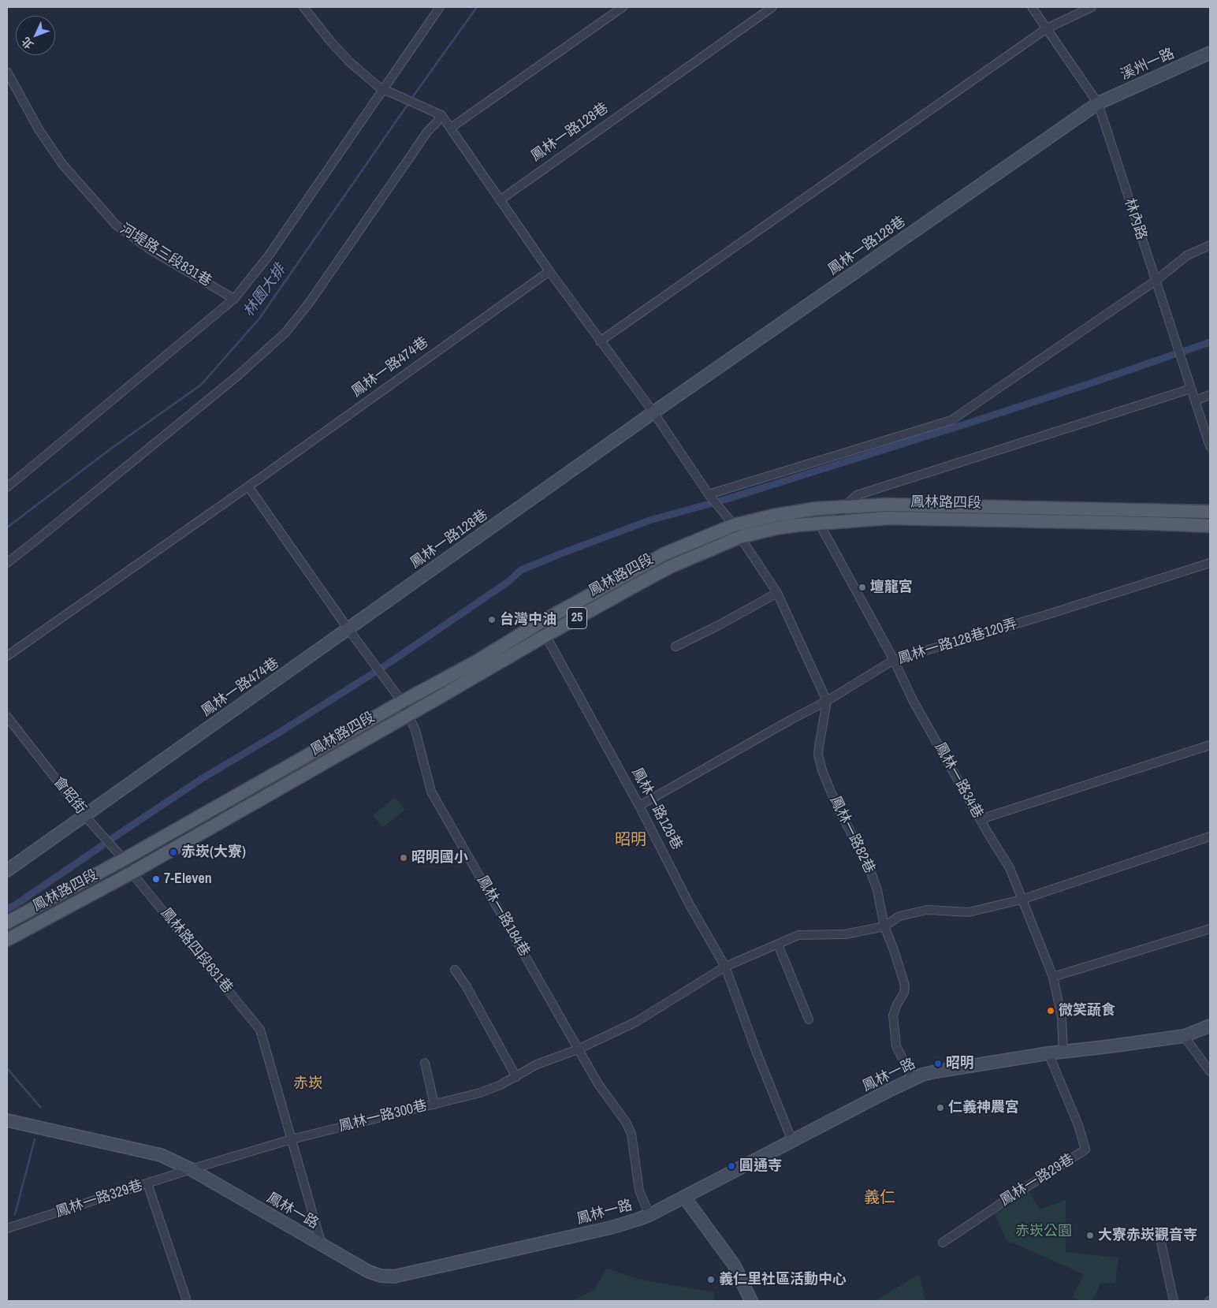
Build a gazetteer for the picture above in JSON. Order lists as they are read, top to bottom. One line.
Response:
{"streets":{"main road":["鳳林路四段","25"],"street":["溪州一路","鳳林一路128巷","林內路","河堤路三段831巷","鳳林一路474巷","鳳林一路128巷120弄","鳳林一路34巷","會昭街","鳳林一路82巷","鳳林一路184巷","鳳林路四段631巷","鳳林一路","鳳林一路300巷","鳳林一路29巷","鳳林一路329巷"]},"crossings":[["溪州一路","鳳林一路128巷"],["溪州一路","林內路"],["鳳林一路128巷","林內路"],["鳳林一路128巷","鳳林一路474巷"],["鳳林一路128巷","鳳林路四段"],["鳳林一路128巷","鳳林一路128巷120弄"],["鳳林一路128巷","鳳林一路"],["鳳林一路474巷","會昭街"],["鳳林路四段","鳳林一路34巷"],["鳳林路四段","會昭街"],["鳳林路四段","鳳林一路184巷"],["鳳林路四段","鳳林路四段631巷"],["鳳林一路128巷120弄","鳳林一路34巷"],["鳳林一路128巷120弄","鳳林一路82巷"],["鳳林一路34巷","鳳林一路"],["會昭街","鳳林路四段631巷"],["鳳林一路82巷","鳳林一路"],["鳳林一路184巷","鳳林一路"],["鳳林路四段631巷","鳳林一路300巷"],["鳳林一路","鳳林一路300巷"],["鳳林一路","鳳林一路29巷"],["鳳林一路","鳳林一路329巷"],["鳳林一路300巷","鳳林一路329巷"]],"districts":["昭明","赤崁","義仁"],"water":["林園大排"],"parks":["赤崁公園"],"places":["壇龍宮","台灣中油","赤崁(大寮)","昭明國小","7-Eleven","微笑蔬食","昭明","仁義神農宮","圓通寺","大寮赤崁觀音寺","義仁里社區活動中心"],"north":"bottom left"}
